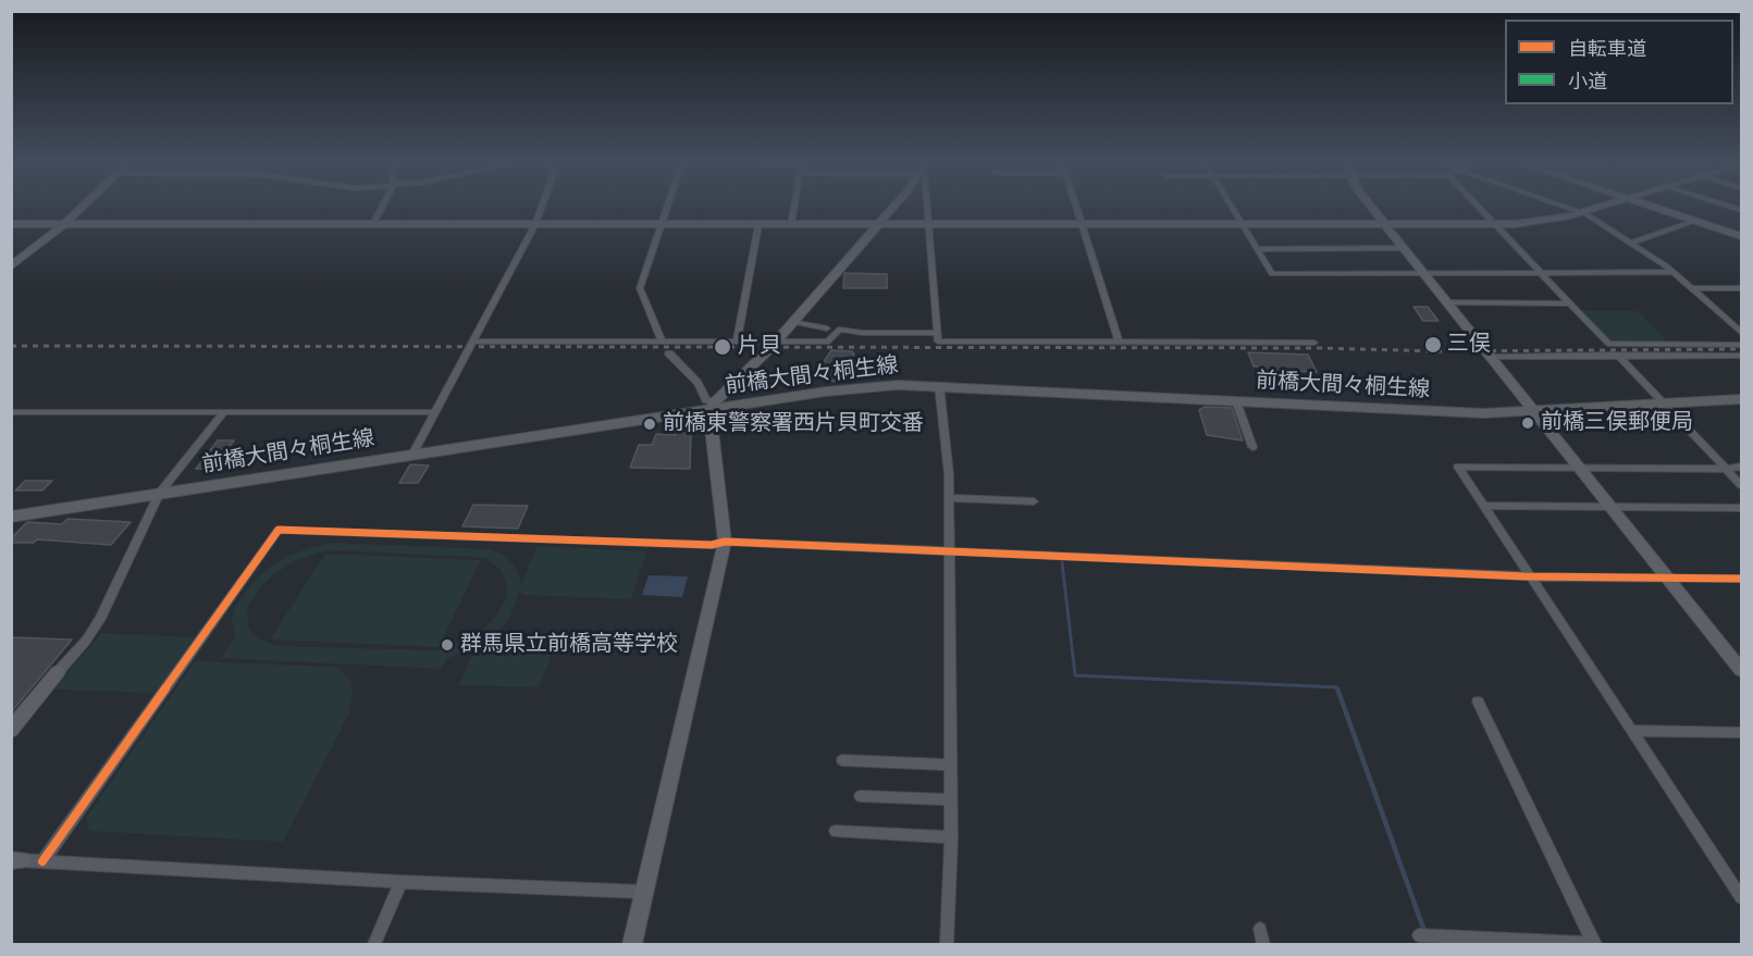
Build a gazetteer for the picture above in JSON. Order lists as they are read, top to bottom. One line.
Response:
{"streets":{"main road":["前橋大間々桐生線"]},"places":["三俣","片貝","前橋三俣郵便局","前橋東警察署西片貝町交番","群馬県立前橋高等学校"],"legend":["自転車道","小道"]}
